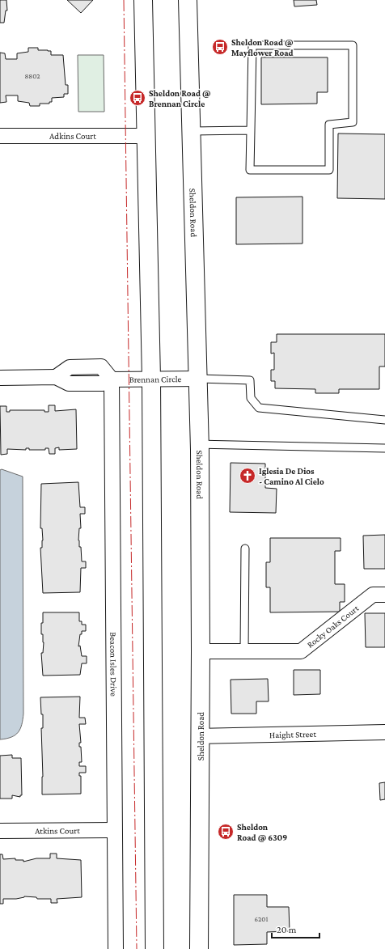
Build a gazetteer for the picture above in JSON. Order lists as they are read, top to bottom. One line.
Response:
{"streets":{"main road":["Sheldon Road"],"street":["Adkins Court","Brennan Circle","Rocky Oaks Court","Beacon Isles Drive","Haight Street","Atkins Court"]},"crossings":[["Sheldon Road","Brennan Circle"],["Sheldon Road","Rocky Oaks Court"],["Sheldon Road","Haight Street"],["Brennan Circle","Beacon Isles Drive"],["Beacon Isles Drive","Atkins Court"]],"places":{"bus stop":["Sheldon Road @ Mayflower Road","Sheldon Road @ Brennan Circle","Sheldon Road @ 6309"],"church":["Iglesia De Dios - Camino Al Cielo"]},"house_numbers":["8802","6201"],"scale_bar":"20 m"}
